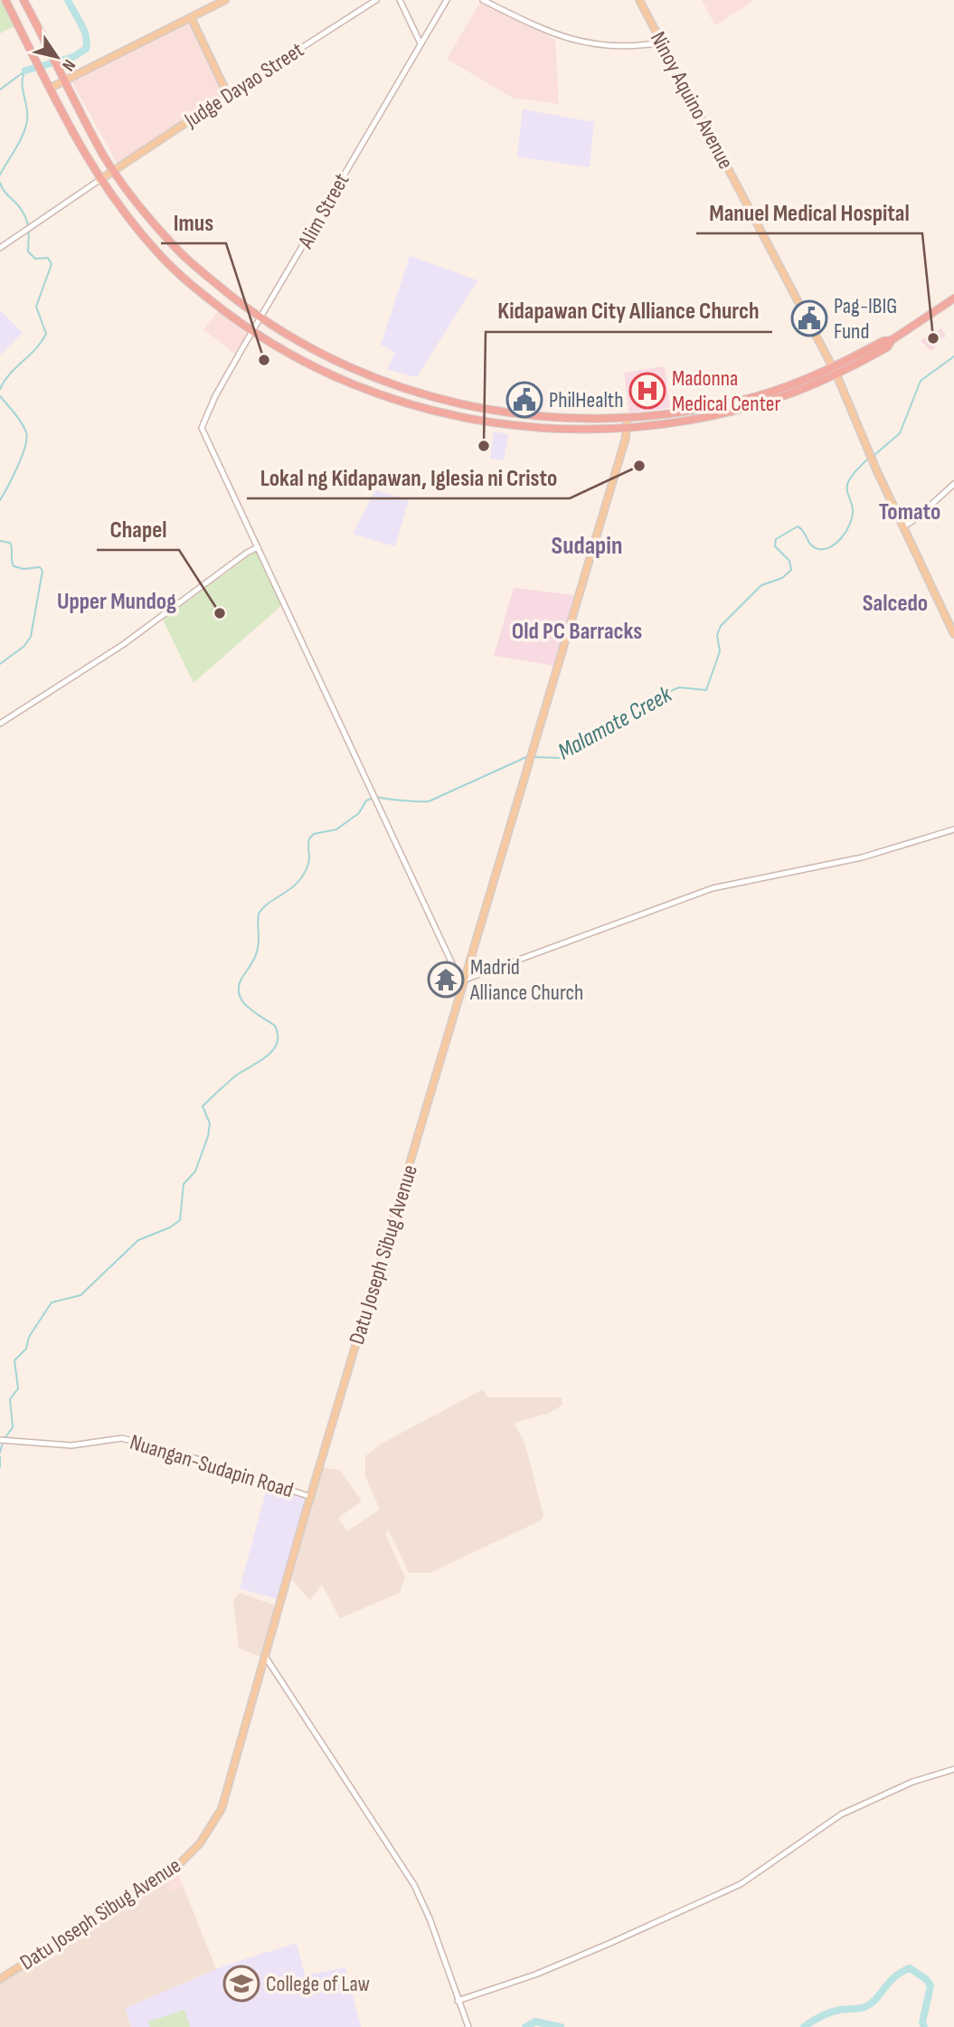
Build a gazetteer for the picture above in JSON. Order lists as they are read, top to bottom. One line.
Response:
{"streets":{"main road":["Judge Dayao Street","Ninoy Aquino Avenue","Datu Joseph Sibug Avenue"],"street":["Alim Street","Nuangan-Sudapin Road"]},"crossings":[["Datu Joseph Sibug Avenue","Nuangan-Sudapin Road"]],"districts":["Tomato","Sudapin","Upper Mundog","Salcedo","Old PC Barracks"],"water":["Malamote Creek"],"places":{"public building":["Pag-IBIG Fund","PhilHealth"],"other":["Manuel Medical Hospital","Imus","Kidapawan City Alliance Church","Lokal ng Kidapawan, Iglesia ni Cristo","Chapel"],"hospital":["Madonna Medical Center"],"temple":["Madrid Alliance Church"],"school or university":["College of Law"]},"north":"bottom right"}
